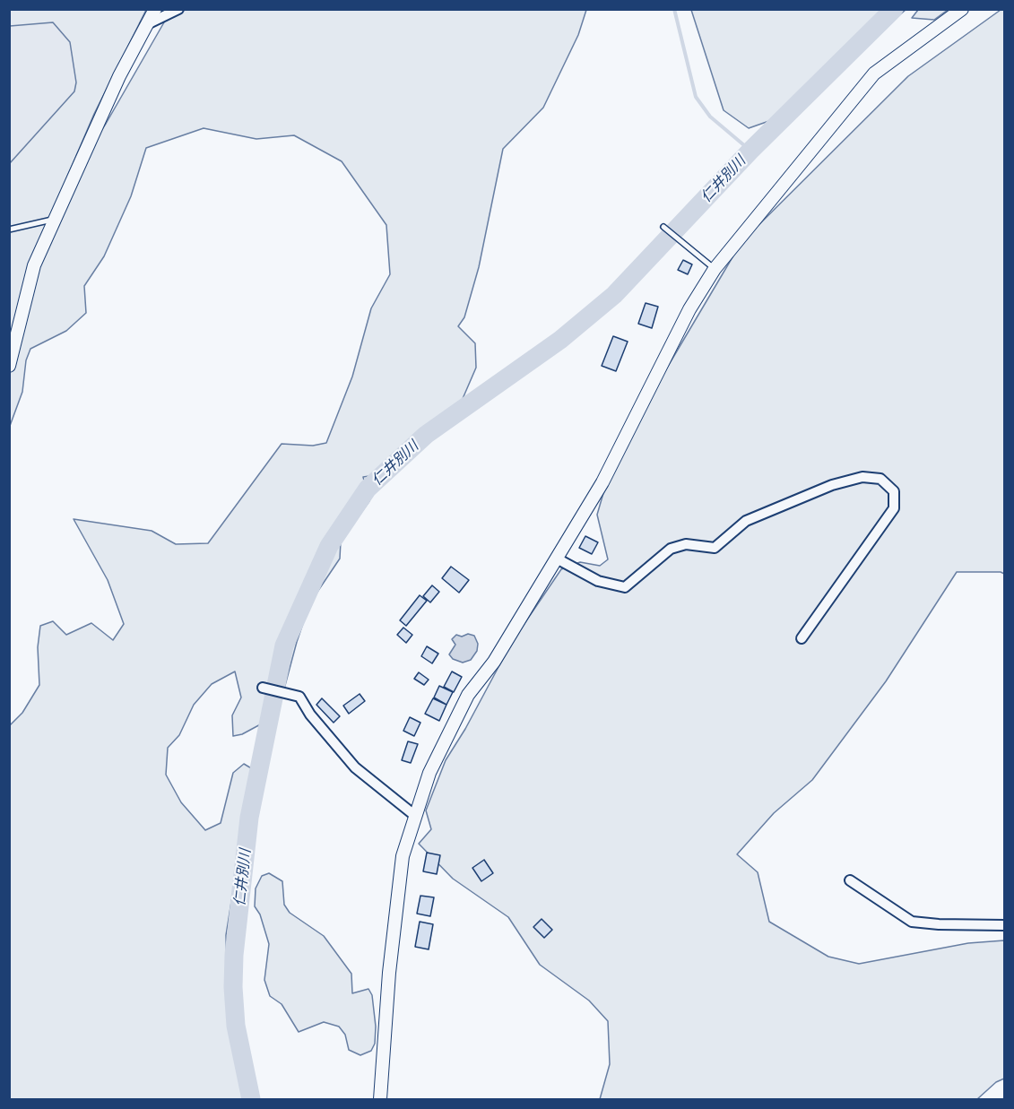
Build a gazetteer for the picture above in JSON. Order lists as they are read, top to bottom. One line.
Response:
{"water":["仁井別川"]}
